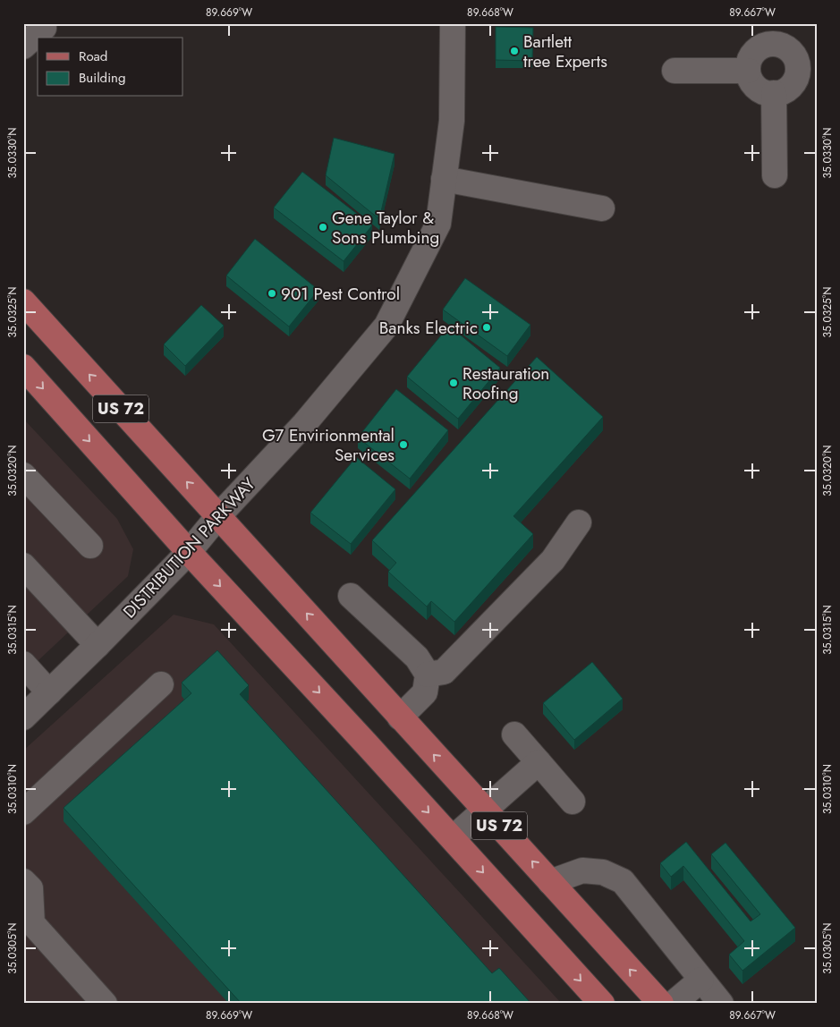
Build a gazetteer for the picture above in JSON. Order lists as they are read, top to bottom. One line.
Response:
{"streets":{"main road":["US 72"],"street":["DISTRIBUTION PARKWAY"]},"crossings":[["US 72","DISTRIBUTION PARKWAY"]],"places":["Bartlett tree Experts","Gene Taylor & Sons Plumbing","901 Pest Control","Banks Electric","Restauration Roofing","G7 Envirionmental Services"],"legend":["Road","Building"],"coordinates":["89.669°W","89.668°W","89.667°W","35.0330°N","35.0325°N","35.0320°N","35.0315°N","35.0310°N","35.0305°N"]}
